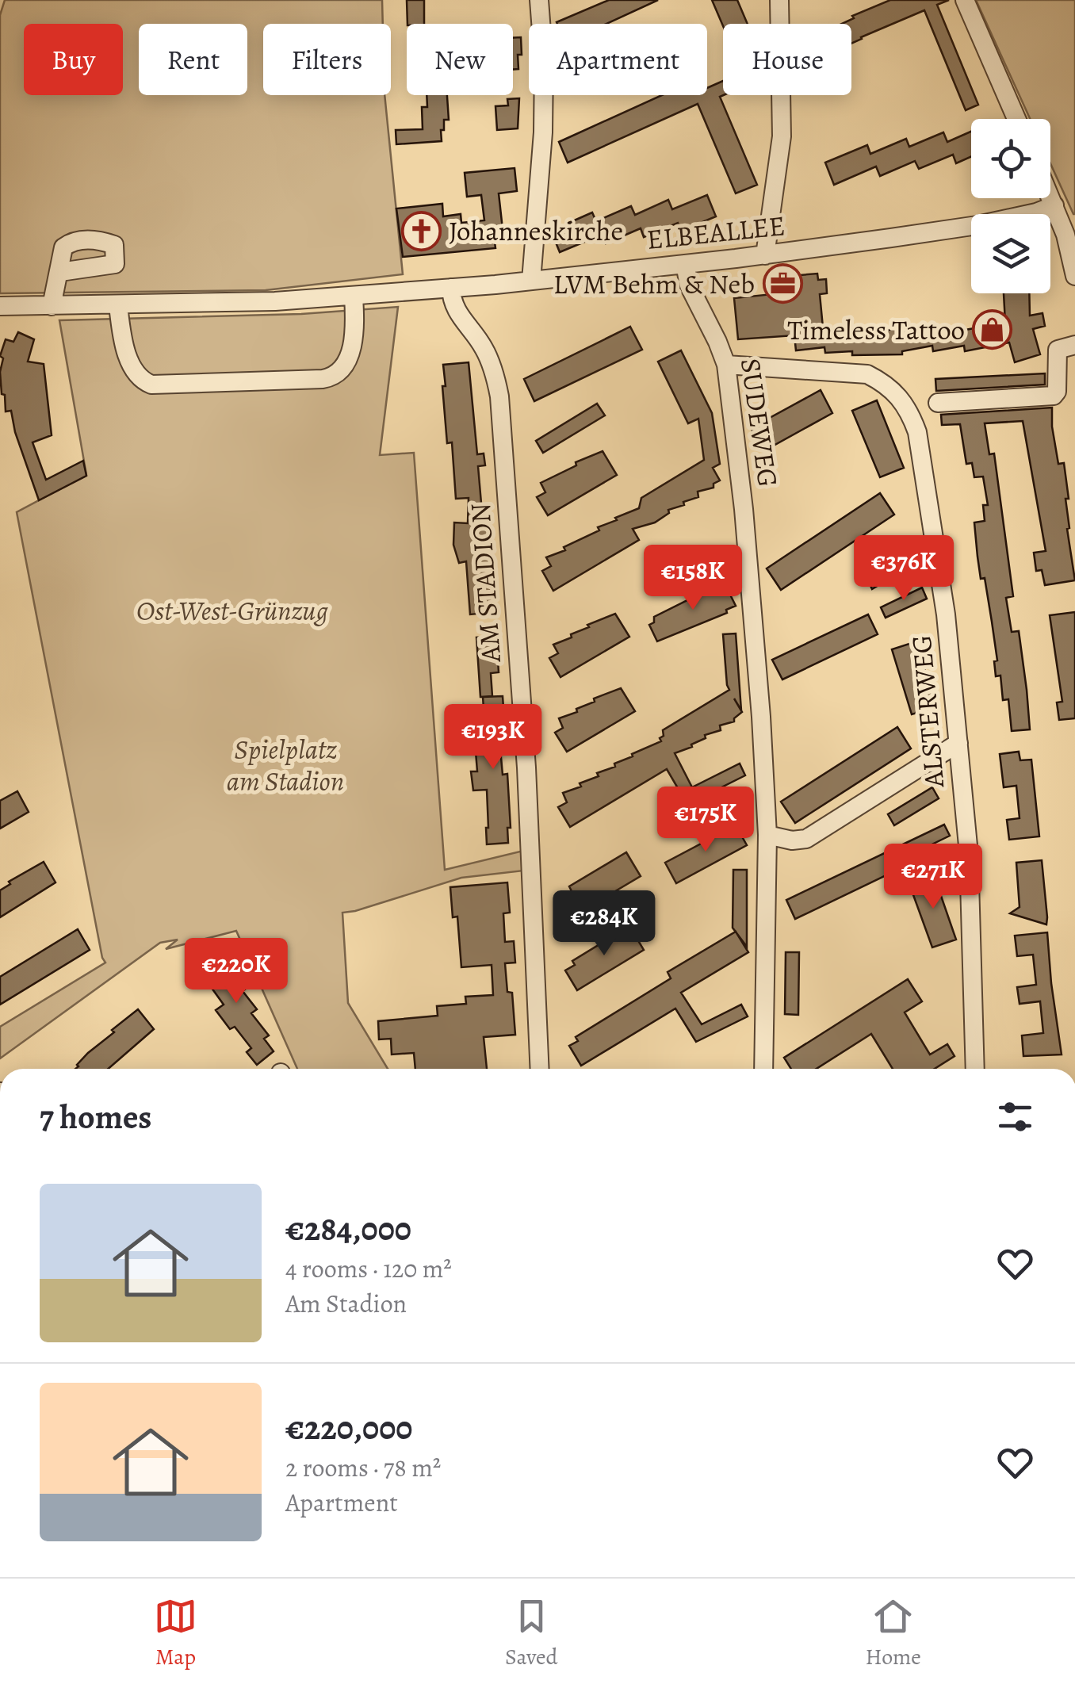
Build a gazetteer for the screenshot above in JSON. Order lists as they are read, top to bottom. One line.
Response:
{"streets":{"street":["ELBEALLEE","SUDEWEG","AM STADION","ALSTERWEG"]},"crossings":[["ELBEALLEE","SUDEWEG"],["ELBEALLEE","AM STADION"],["SUDEWEG","ALSTERWEG"]],"parks":["Ost-West-Grünzug","Spielplatz am Stadion"],"places":{"church":["Johanneskirche"],"office":["LVM Behm & Neb"],"shop":["Timeless Tattoo"]},"page":{"chip":["Buy","Rent","Filters","New","Apartment","House"],"price":["€376K","€158K","€193K","€175K","€271K","€284K","€220K"],"heading":"7 homes","list":[{"name":"€284,000","note":"4 rooms · 120 m² · Am Stadion"},{"name":"€220,000","note":"2 rooms · 78 m² · Apartment"}],"tabs":["Map","Saved","Home"]}}
